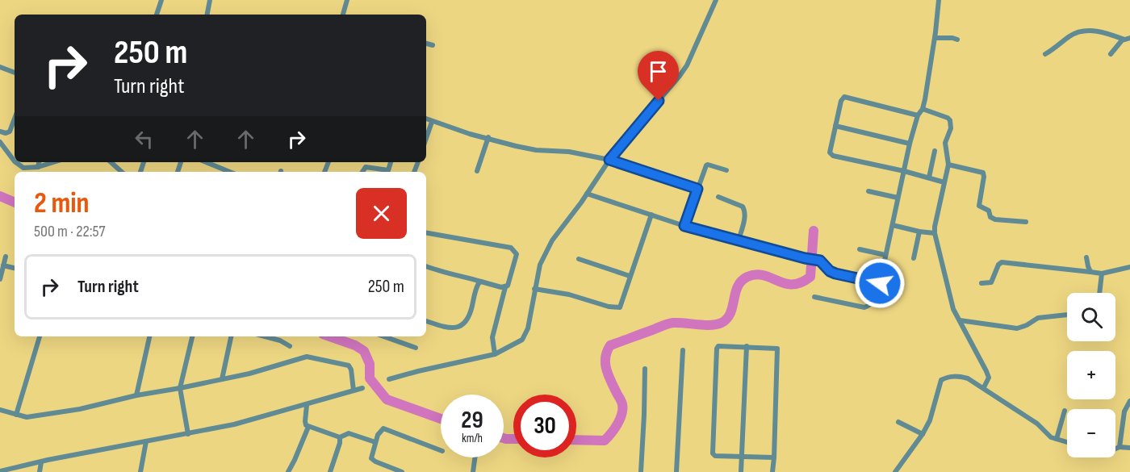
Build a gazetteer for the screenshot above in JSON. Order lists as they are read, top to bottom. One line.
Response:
{"page":{"turn":["250 m","Turn right"],"heading":["2 min","500 m · 22:57"],"list":[{"name":"Turn right","value":"250 m"}],"map_buttons":["+","−"],"speed":"29 km/h","limit":"30"}}
